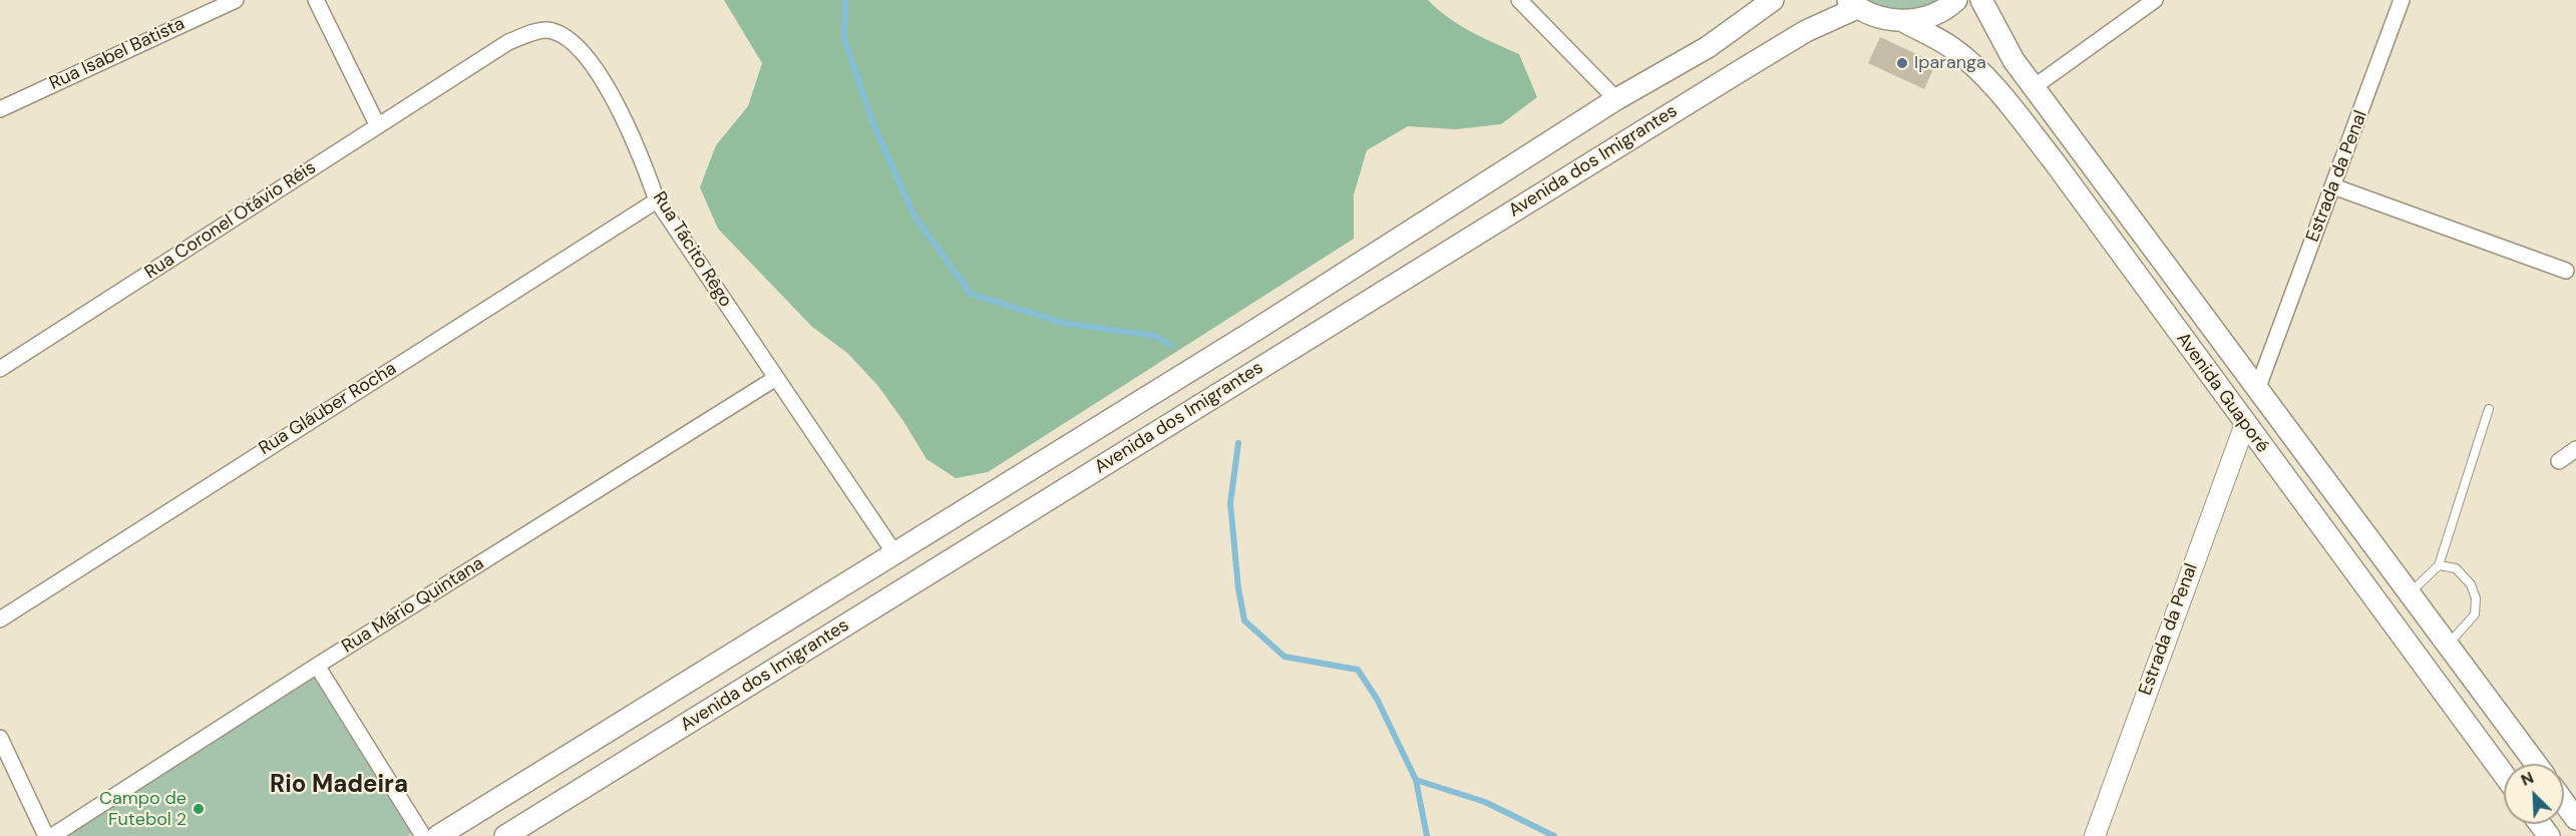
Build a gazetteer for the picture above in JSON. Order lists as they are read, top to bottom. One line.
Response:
{"streets":{"main road":["Avenida dos Imigrantes","Avenida Guaporé"],"street":["Rua Isabel Batista","Estrada da Penal","Rua Coronel Otávio Réis","Rua Tácito Rêgo","Rua Gláuber Rocha","Rua Mário Quintana"]},"crossings":[["Avenida dos Imigrantes","Rua Tácito Rêgo"],["Estrada da Penal","Avenida Guaporé"],["Rua Coronel Otávio Réis","Rua Tácito Rêgo"],["Rua Tácito Rêgo","Rua Gláuber Rocha"],["Rua Tácito Rêgo","Rua Mário Quintana"]],"districts":["Rio Madeira"],"places":["Iparanga","Campo de Futebol 2"],"north":"top left"}
